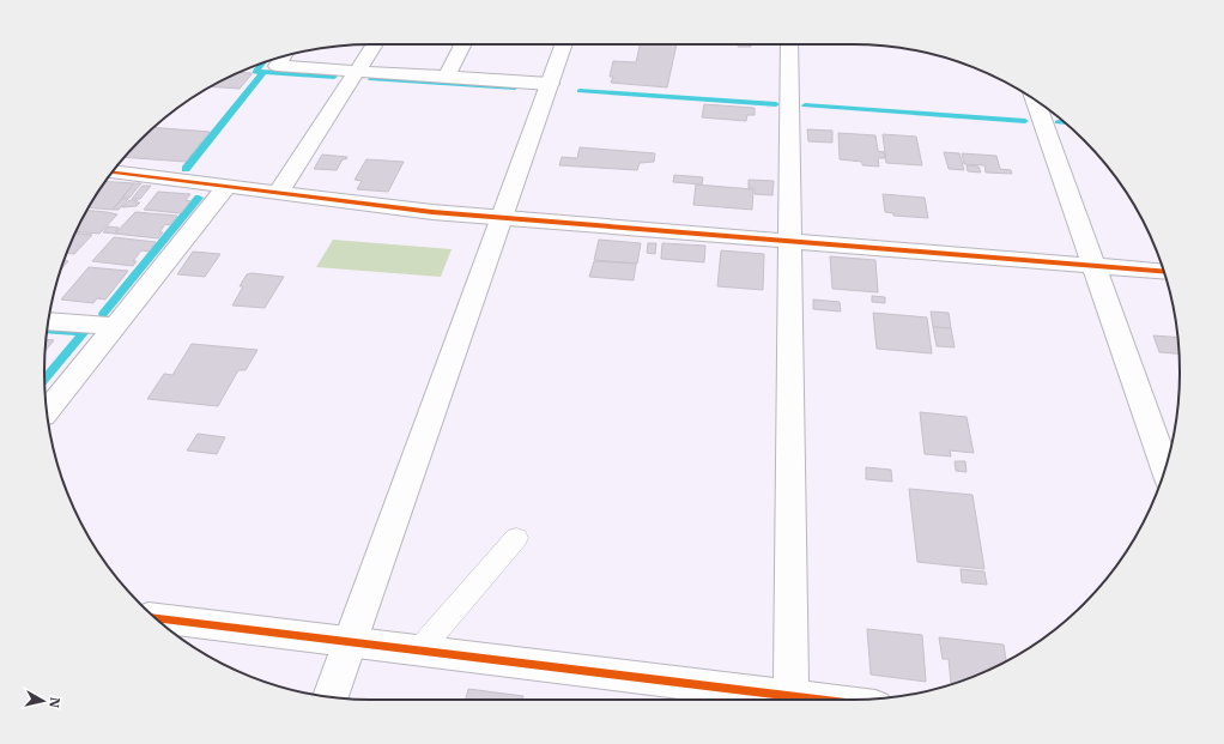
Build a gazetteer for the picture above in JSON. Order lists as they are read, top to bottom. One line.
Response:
{"north":"right"}
